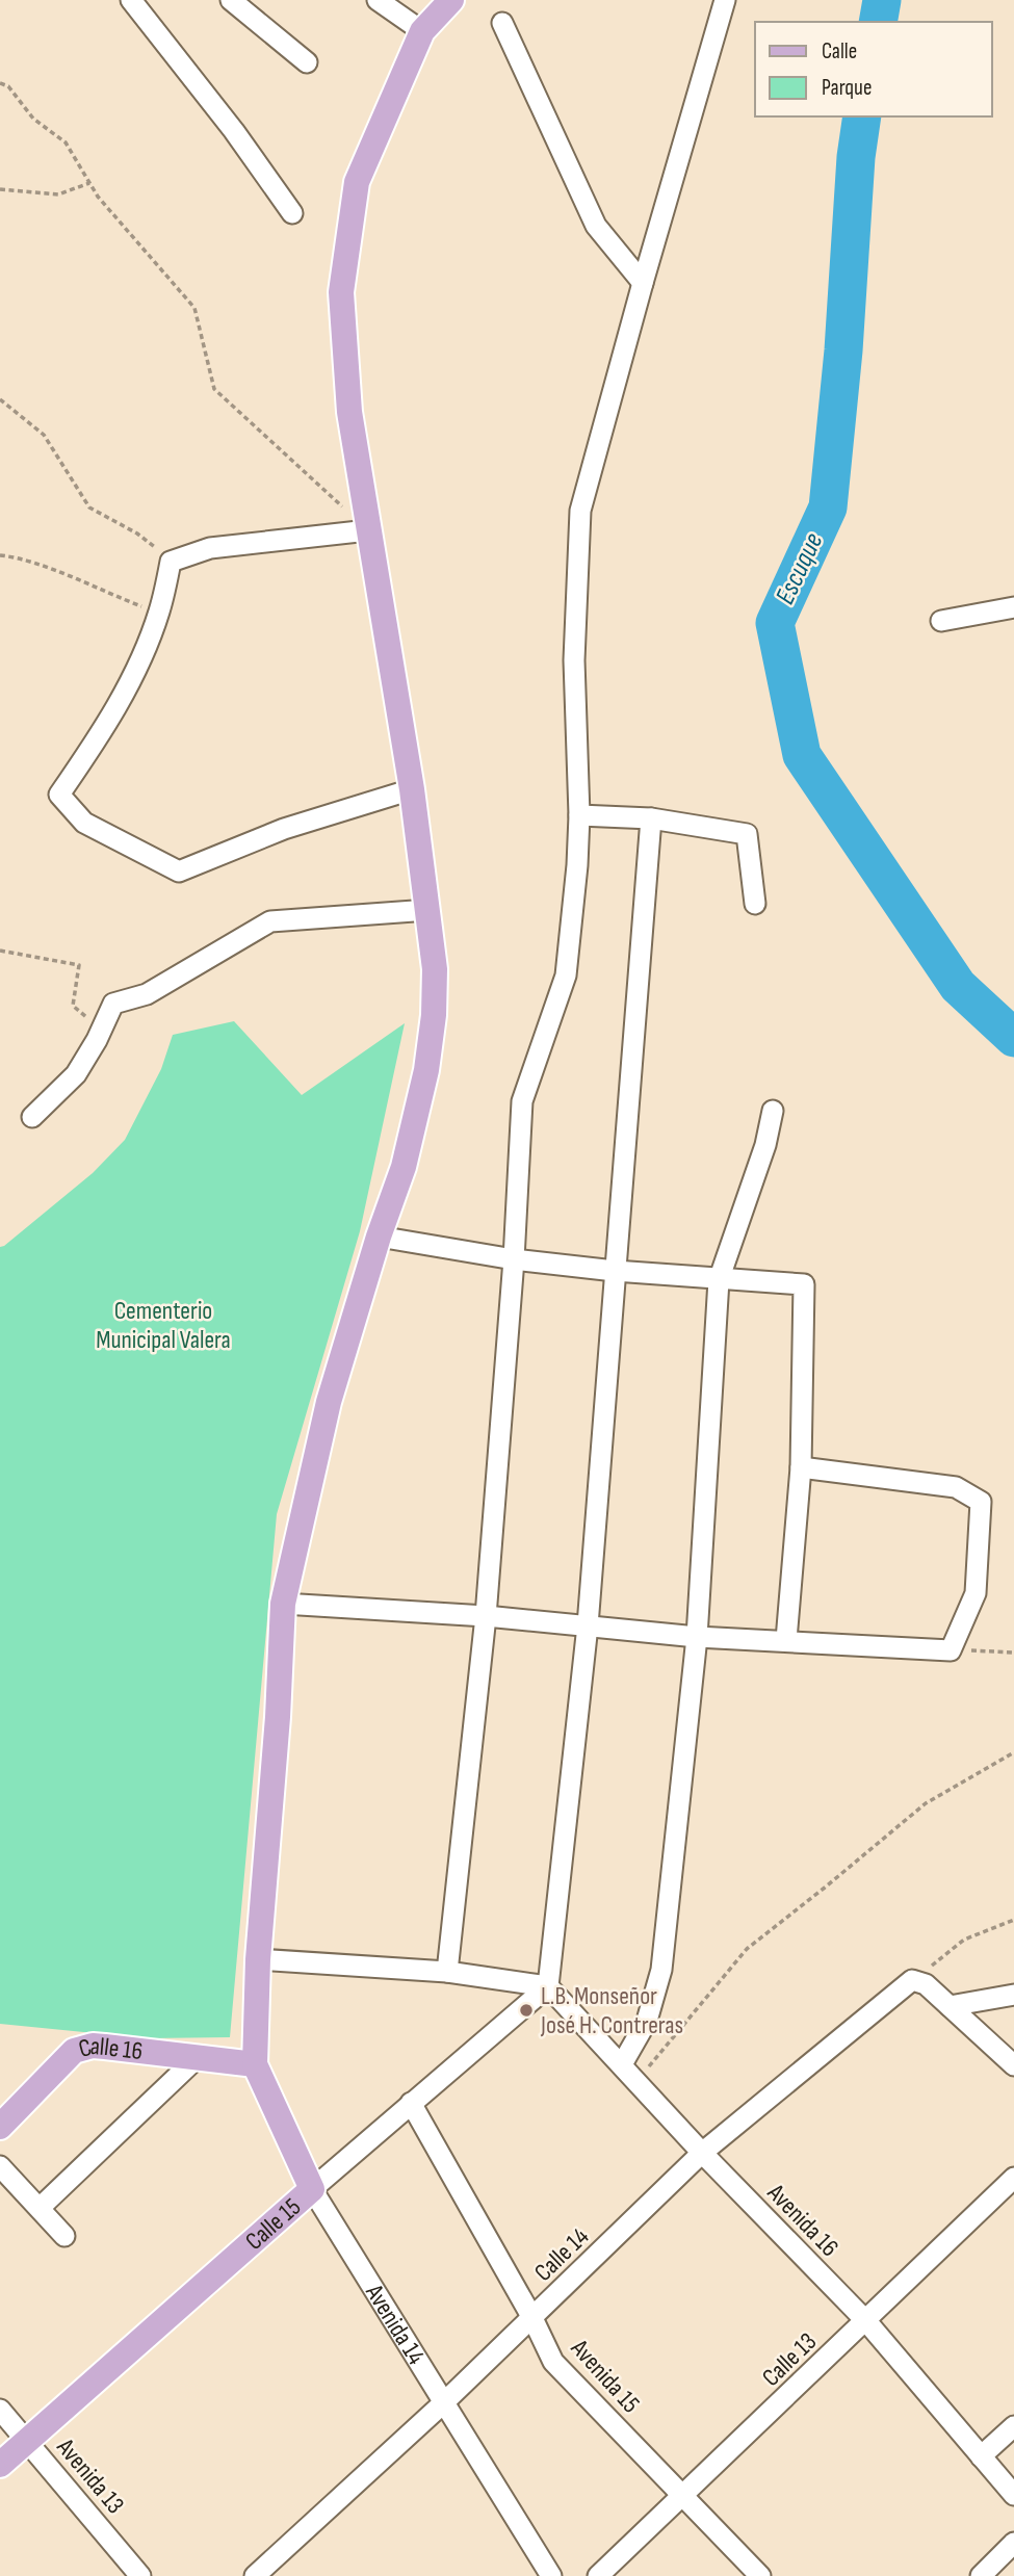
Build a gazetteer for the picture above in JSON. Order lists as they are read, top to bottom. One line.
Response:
{"streets":{"main road":["Calle 16","Calle 15","Avenida 14"],"street":["Avenida 16","Calle 14","Calle 13","Avenida 15","Avenida 13"]},"crossings":[["Calle 16","Avenida 14"],["Avenida 16","Calle 15"],["Avenida 16","Calle 14"],["Avenida 16","Calle 13"],["Calle 15","Avenida 14"],["Calle 15","Avenida 15"],["Calle 15","Avenida 13"],["Calle 14","Avenida 14"],["Calle 14","Avenida 15"],["Calle 13","Avenida 15"]],"water":["Escuque"],"parks":["Cementerio Municipal Valera"],"places":["L.B. Monseñor José H. Contreras"],"legend":["Calle","Parque"]}
